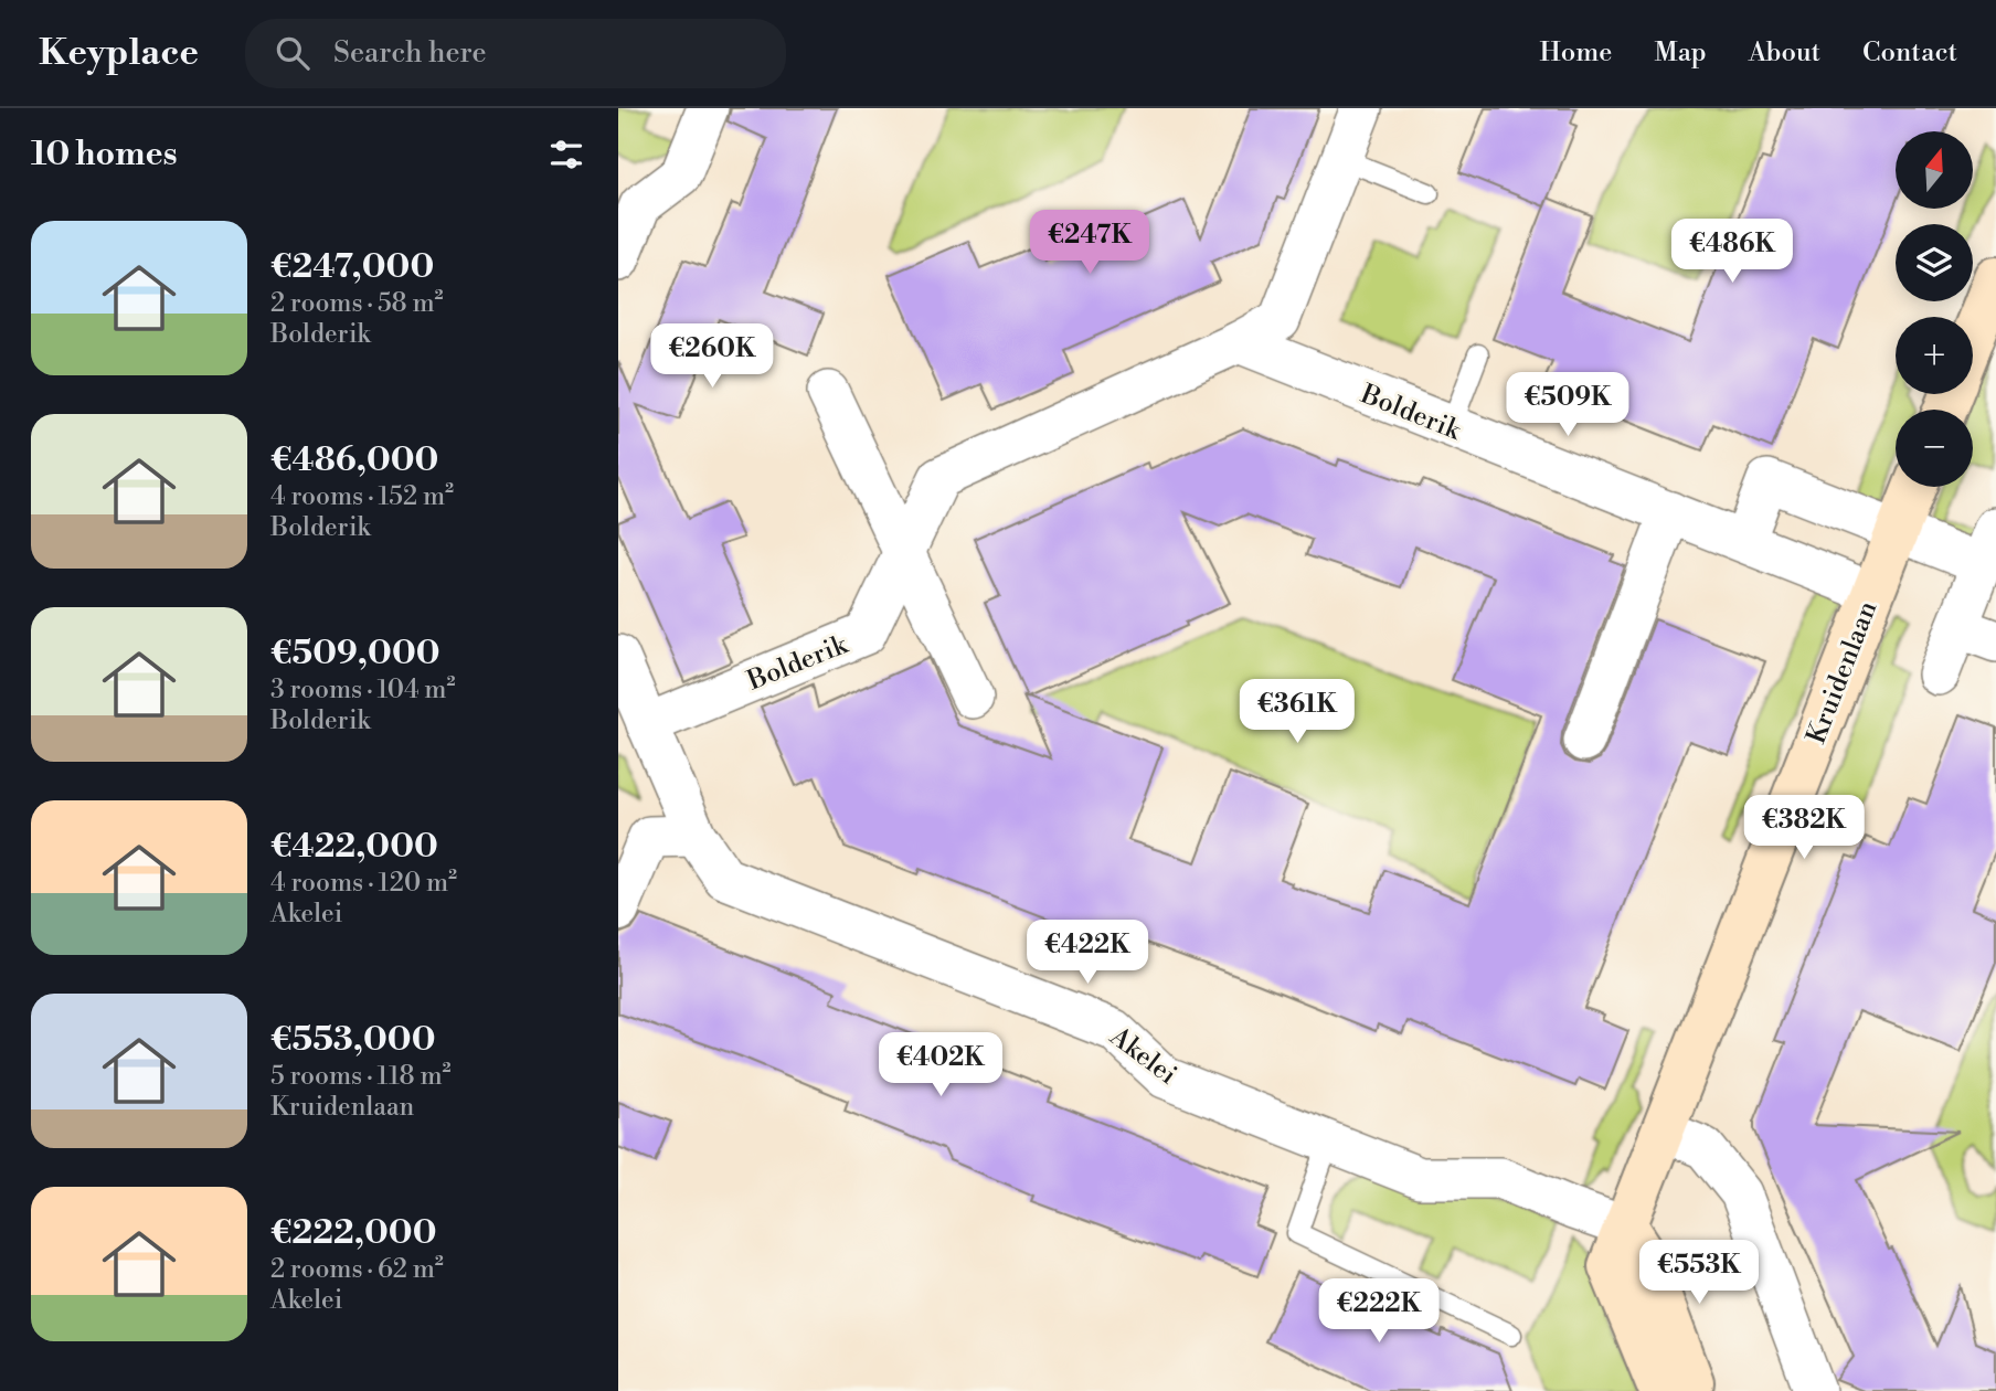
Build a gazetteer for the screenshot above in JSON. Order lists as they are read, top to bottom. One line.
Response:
{"streets":{"street":["Bolderik","Kruidenlaan","Akelei"]},"crossings":[["Bolderik","Kruidenlaan"],["Bolderik","Akelei"],["Kruidenlaan","Akelei"]],"north":"top","page":{"header":"Keyplace","search":"Search here","nav":["Home","Map","About","Contact"],"heading":"10 homes","map_buttons":["+","−"],"list":[{"name":"€247,000","note":"2 rooms · 58 m² · Bolderik"},{"name":"€486,000","note":"4 rooms · 152 m² · Bolderik"},{"name":"€509,000","note":"3 rooms · 104 m² · Bolderik"},{"name":"€422,000","note":"4 rooms · 120 m² · Akelei"},{"name":"€553,000","note":"5 rooms · 118 m² · Kruidenlaan"},{"name":"€222,000","note":"2 rooms · 62 m² · Akelei"}],"price":["€247K","€486K","€260K","€509K","€361K","€382K","€422K","€402K","€553K","€222K"]}}
